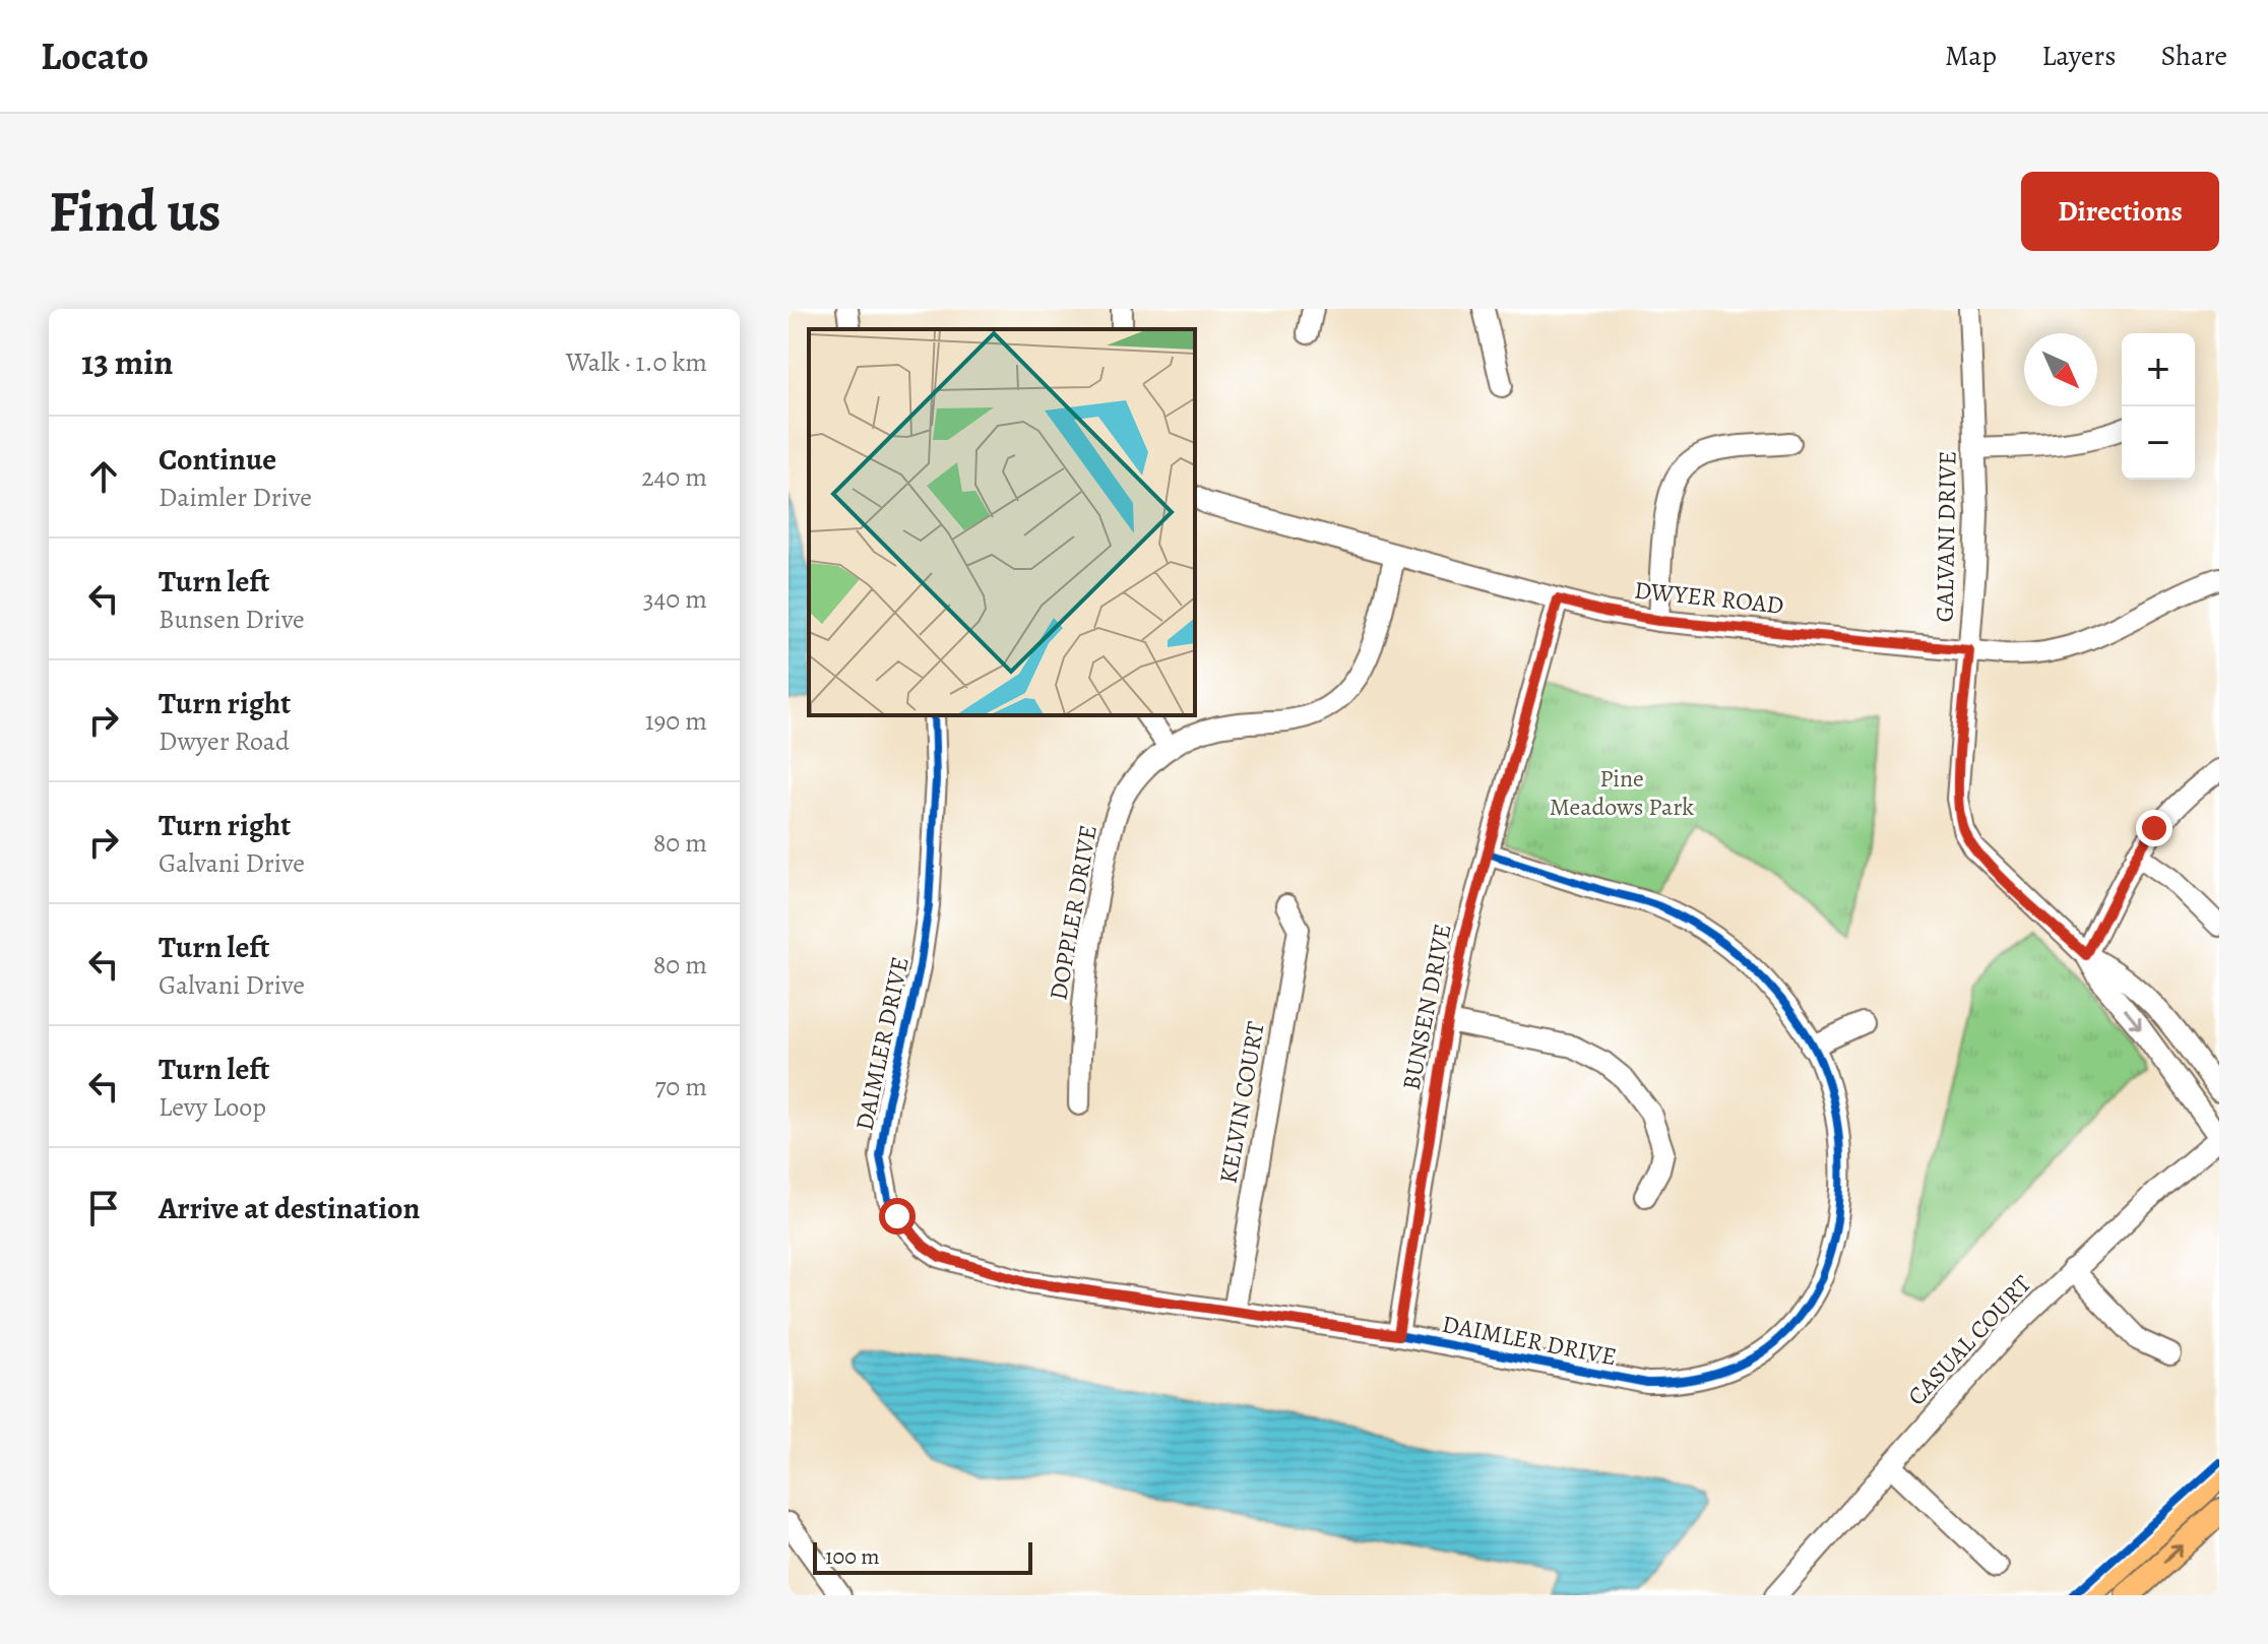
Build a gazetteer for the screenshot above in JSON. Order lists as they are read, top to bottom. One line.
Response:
{"streets":{"street":["GALVANI DRIVE","DWYER ROAD","DOPPLER DRIVE","BUNSEN DRIVE","DAIMLER DRIVE","KELVIN COURT","CASUAL COURT"]},"crossings":[["GALVANI DRIVE","DWYER ROAD"],["GALVANI DRIVE","CASUAL COURT"],["DWYER ROAD","DOPPLER DRIVE"],["DWYER ROAD","BUNSEN DRIVE"],["BUNSEN DRIVE","DAIMLER DRIVE"],["DAIMLER DRIVE","KELVIN COURT"]],"parks":["Pine Meadows Park"],"scale_bar":"100 m","north":"bottom right","page":{"header":"Locato","nav":["Map","Layers","Share"],"buttons":"Directions","title":"Find us","heading":["13 min","Walk · 1.0 km"],"map_buttons":["+","−"],"list":[["Continue","Daimler Drive","240 m"],["Turn left","Bunsen Drive","340 m"],["Turn right","Dwyer Road","190 m"],["Turn right","Galvani Drive","80 m"],["Turn left","Galvani Drive","80 m"],["Turn left","Levy Loop","70 m"],"Arrive at destination"],"scale":"100 m"}}
